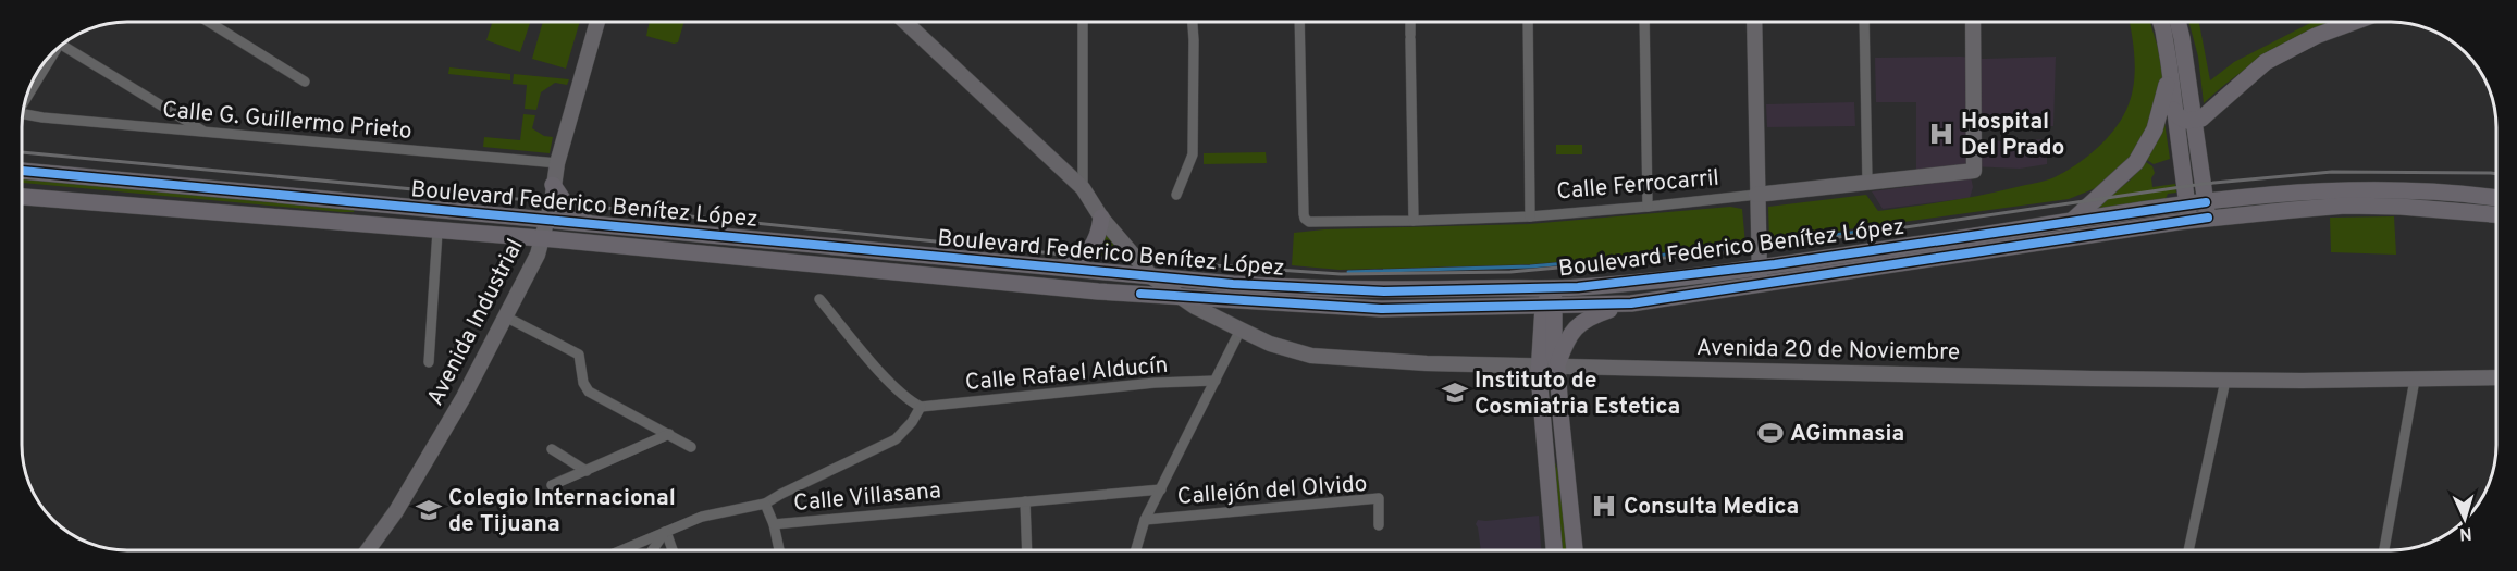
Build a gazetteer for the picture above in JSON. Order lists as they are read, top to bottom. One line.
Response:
{"streets":{"main road":["Calle Ferrocarril","Boulevard Federico Benítez López","Avenida Industrial","Avenida 20 de Noviembre"],"street":["Calle G. Guillermo Prieto","Calle Rafael Alducín","Callejón del Olvido","Calle Villasana"]},"crossings":[["Calle G. Guillermo Prieto","Avenida Industrial"],["Boulevard Federico Benítez López","Avenida Industrial"],["Boulevard Federico Benítez López","Avenida 20 de Noviembre"]],"places":{"hospital":["Hospital Del Prado","Consulta Medica"],"school or university":["Instituto de Cosmiatria Estetica","Colegio Internacional de Tijuana"],"sports":["AGimnasia"]},"north":"bottom"}
